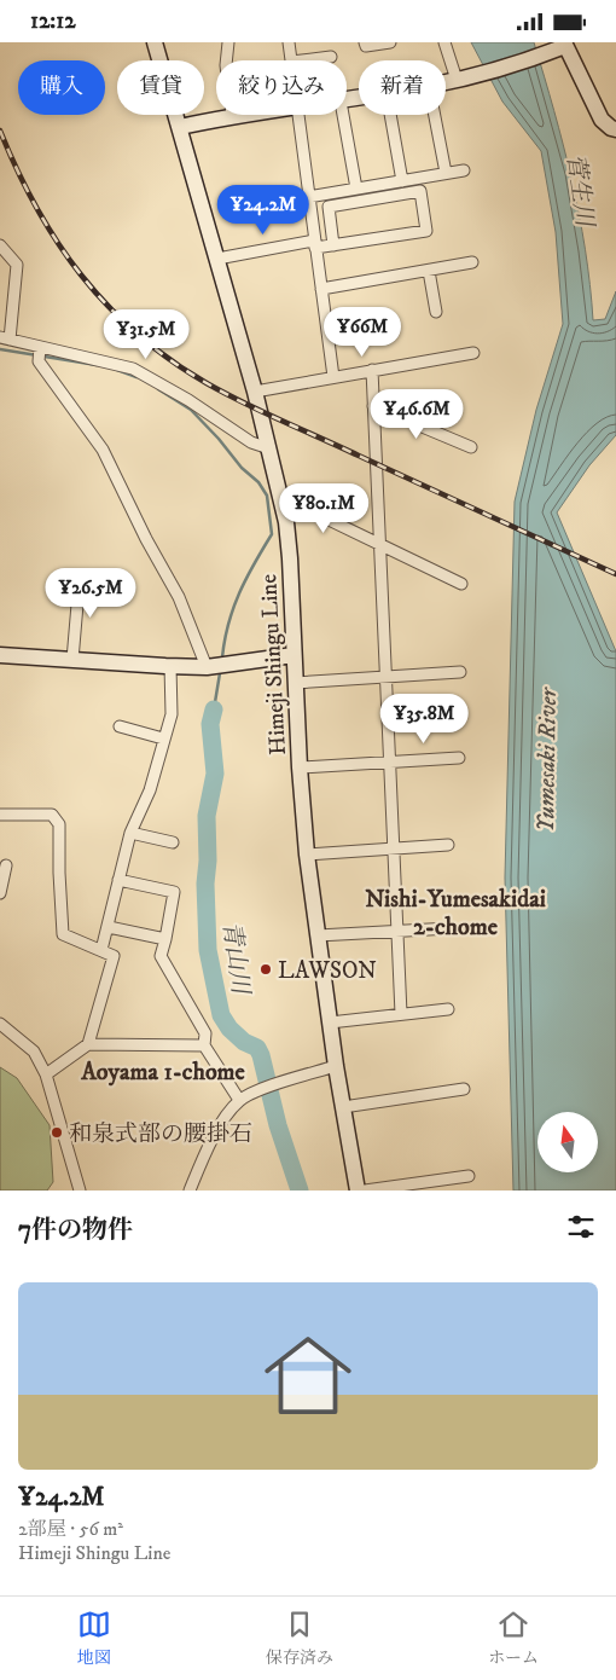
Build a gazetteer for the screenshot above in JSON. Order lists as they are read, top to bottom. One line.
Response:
{"streets":{"main road":["Himeji Shingu Line"]},"districts":["Nishi-Yumesakidai 2-chome","Aoyama 1-chome"],"water":["菅生川","Yumesaki River","青山川"],"places":["LAWSON","和泉式部の腰掛石"],"north":"top","page":{"status":"12:12","chip":["購入","賃貸","絞り込み","新着"],"price":["¥24.2M","¥66M","¥31.5M","¥46.6M","¥80.1M","¥26.5M","¥35.8M"],"heading":"7件の物件","list":[{"name":"¥24.2M","note":"2部屋 · 56 m² · Himeji Shingu Line"}],"tabs":["地図","保存済み","ホーム"]}}
